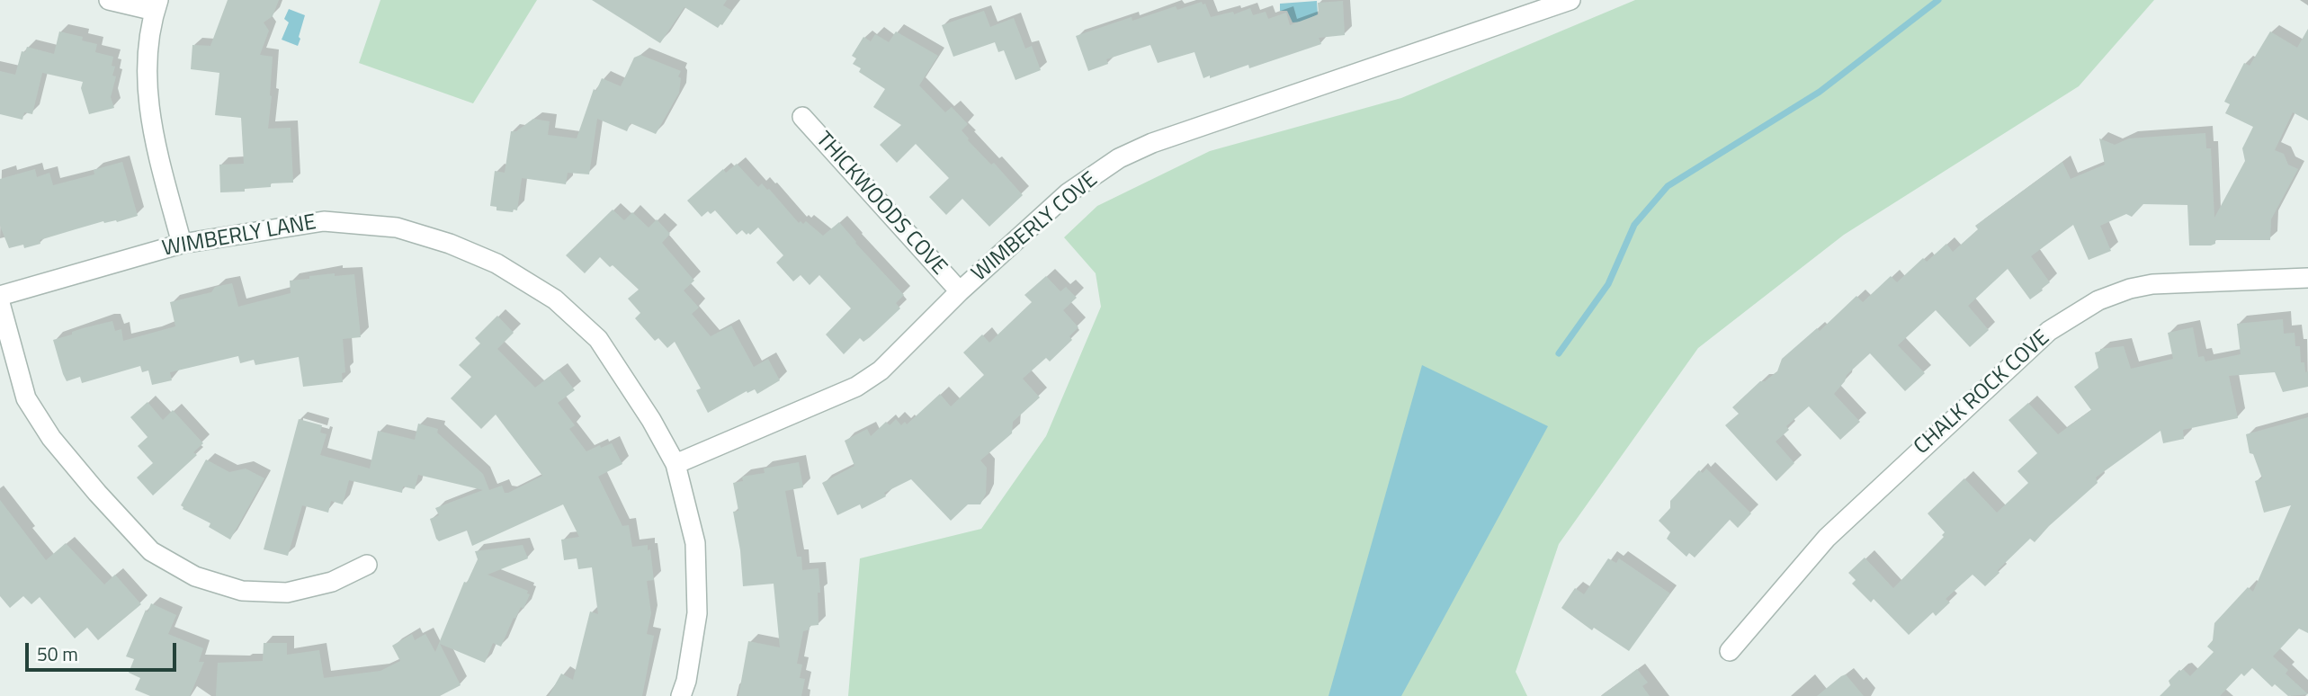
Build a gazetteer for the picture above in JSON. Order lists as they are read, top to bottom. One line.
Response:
{"streets":{"street":["THICKWOODS COVE","WIMBERLY COVE","WIMBERLY LANE","CHALK ROCK COVE"]},"crossings":[["THICKWOODS COVE","WIMBERLY COVE"],["WIMBERLY COVE","WIMBERLY LANE"]],"scale_bar":"50 m"}
